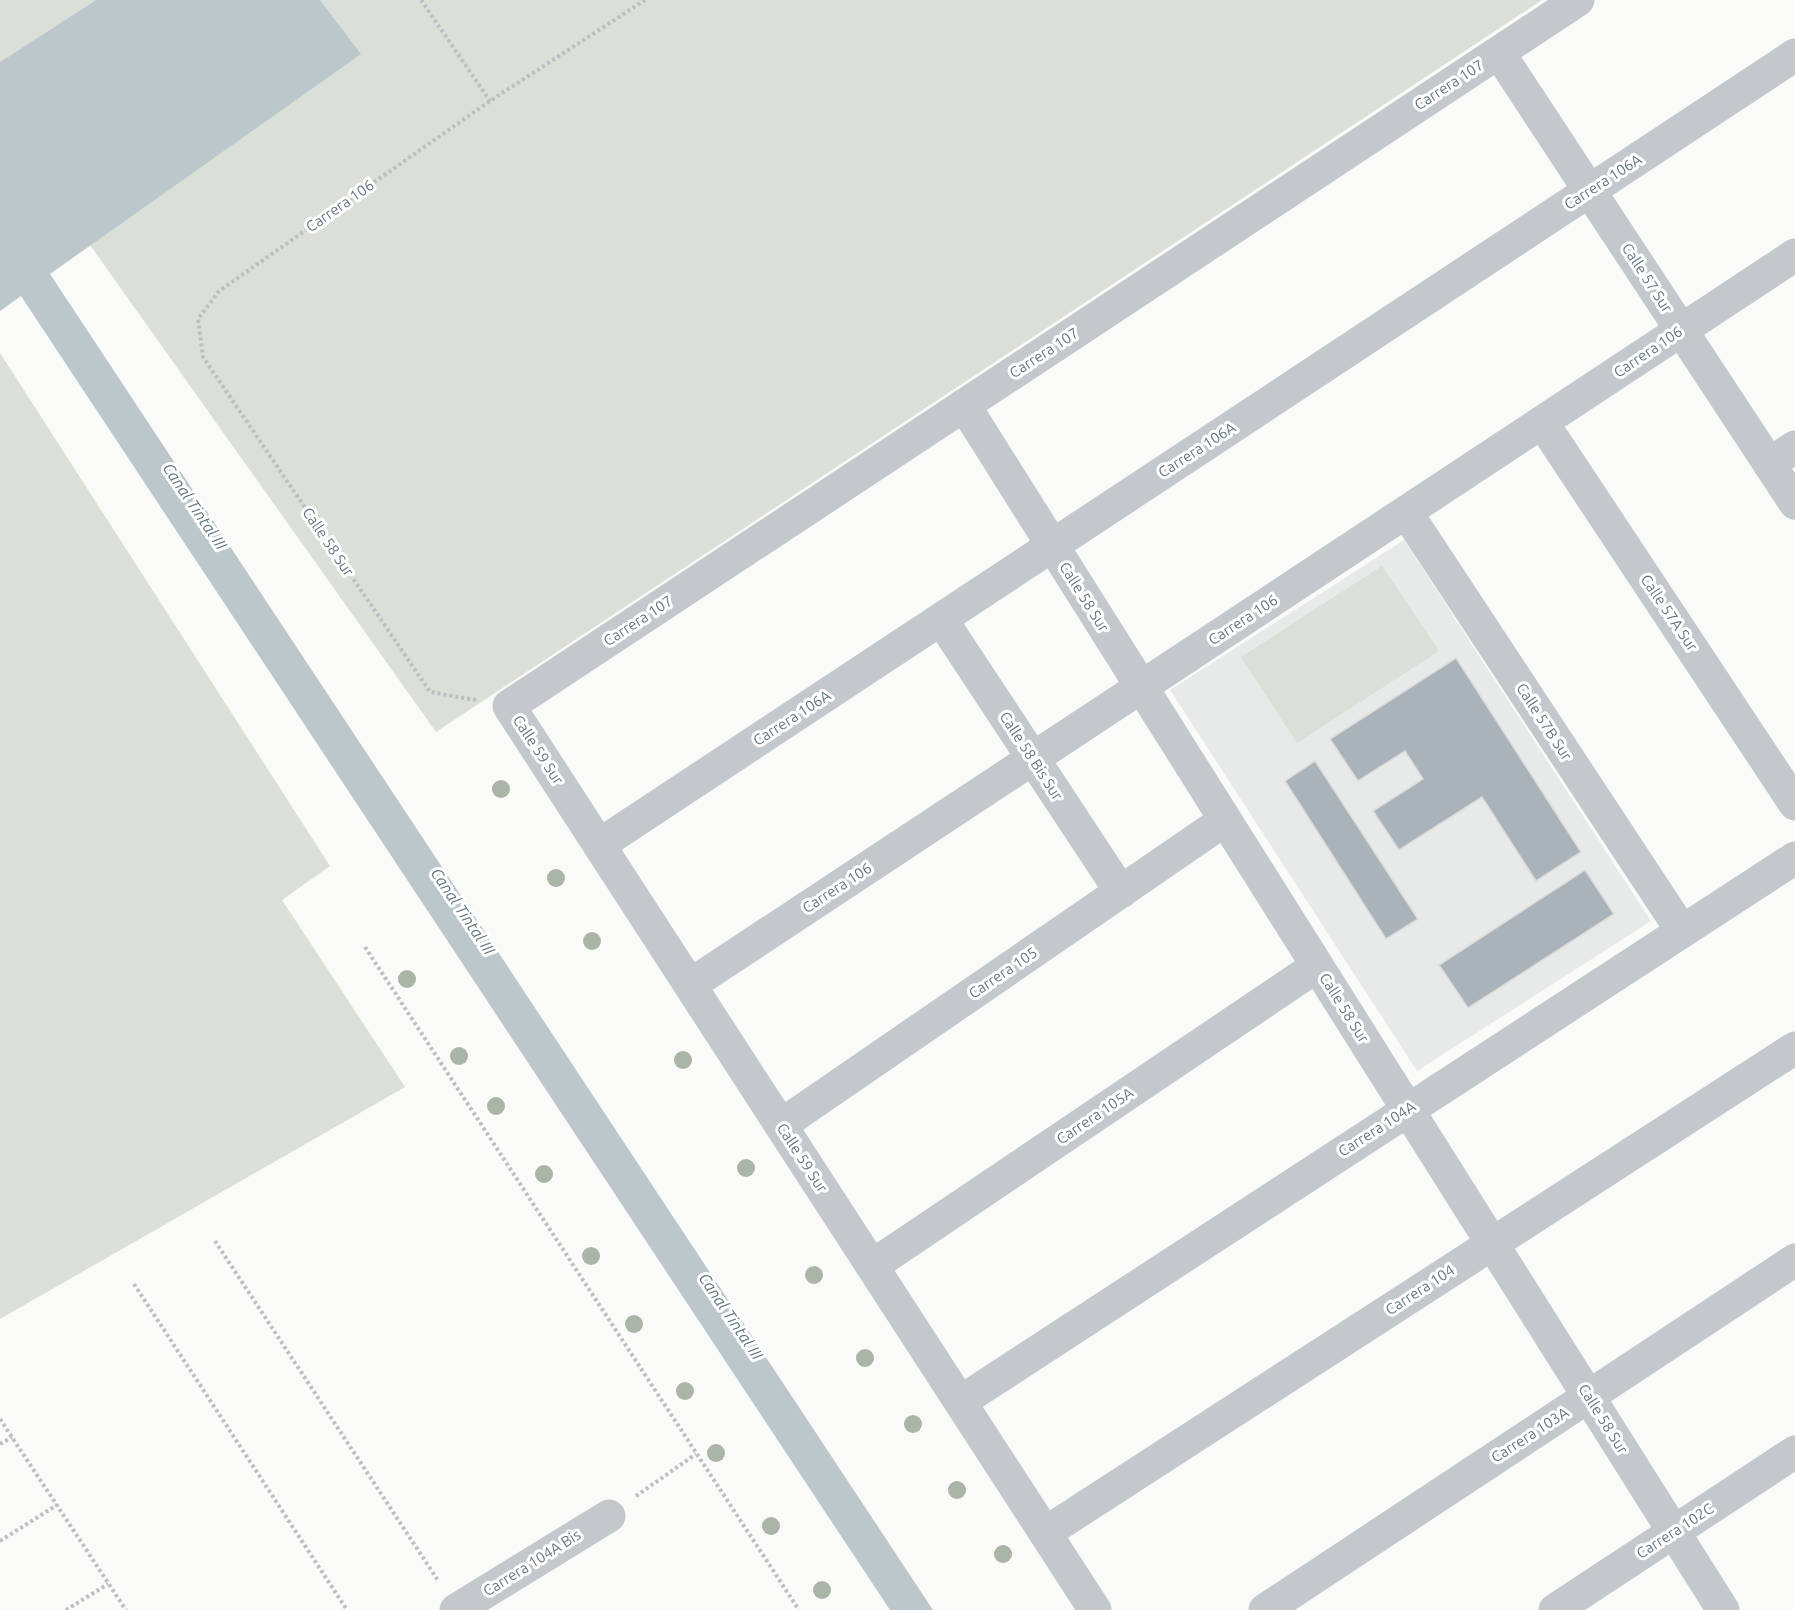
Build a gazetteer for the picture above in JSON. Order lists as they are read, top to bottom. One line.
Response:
{"streets":{"street":["Carrera 107","Carrera 106A","Carrera 106","Calle 57 Sur","Calle 58 Sur","Calle 57A Sur","Calle 57B Sur","Calle 59 Sur","Calle 58 Bis Sur","Carrera 105","Carrera 105A","Carrera 104A","Carrera 104","Carrera 103A","Carrera 102C","Carrera 104A Bis"]},"crossings":[["Carrera 107","Calle 57 Sur"],["Carrera 107","Calle 58 Sur"],["Carrera 107","Calle 59 Sur"],["Carrera 106A","Calle 57 Sur"],["Carrera 106A","Calle 58 Sur"],["Carrera 106A","Calle 59 Sur"],["Carrera 106A","Calle 58 Bis Sur"],["Carrera 106","Calle 57 Sur"],["Carrera 106","Calle 58 Sur"],["Carrera 106","Calle 57A Sur"],["Carrera 106","Calle 57B Sur"],["Carrera 106","Calle 59 Sur"],["Carrera 106","Calle 58 Bis Sur"],["Calle 58 Sur","Calle 59 Sur"],["Calle 58 Sur","Carrera 105"],["Calle 58 Sur","Carrera 105A"],["Calle 58 Sur","Carrera 104A"],["Calle 58 Sur","Carrera 104"],["Calle 58 Sur","Carrera 103A"],["Calle 58 Sur","Carrera 102C"],["Calle 57B Sur","Carrera 104A"],["Calle 59 Sur","Carrera 105"],["Calle 59 Sur","Carrera 105A"],["Calle 59 Sur","Carrera 104A"],["Calle 59 Sur","Carrera 104"],["Calle 58 Bis Sur","Carrera 105"]],"water":["Canal Tintal III"]}
